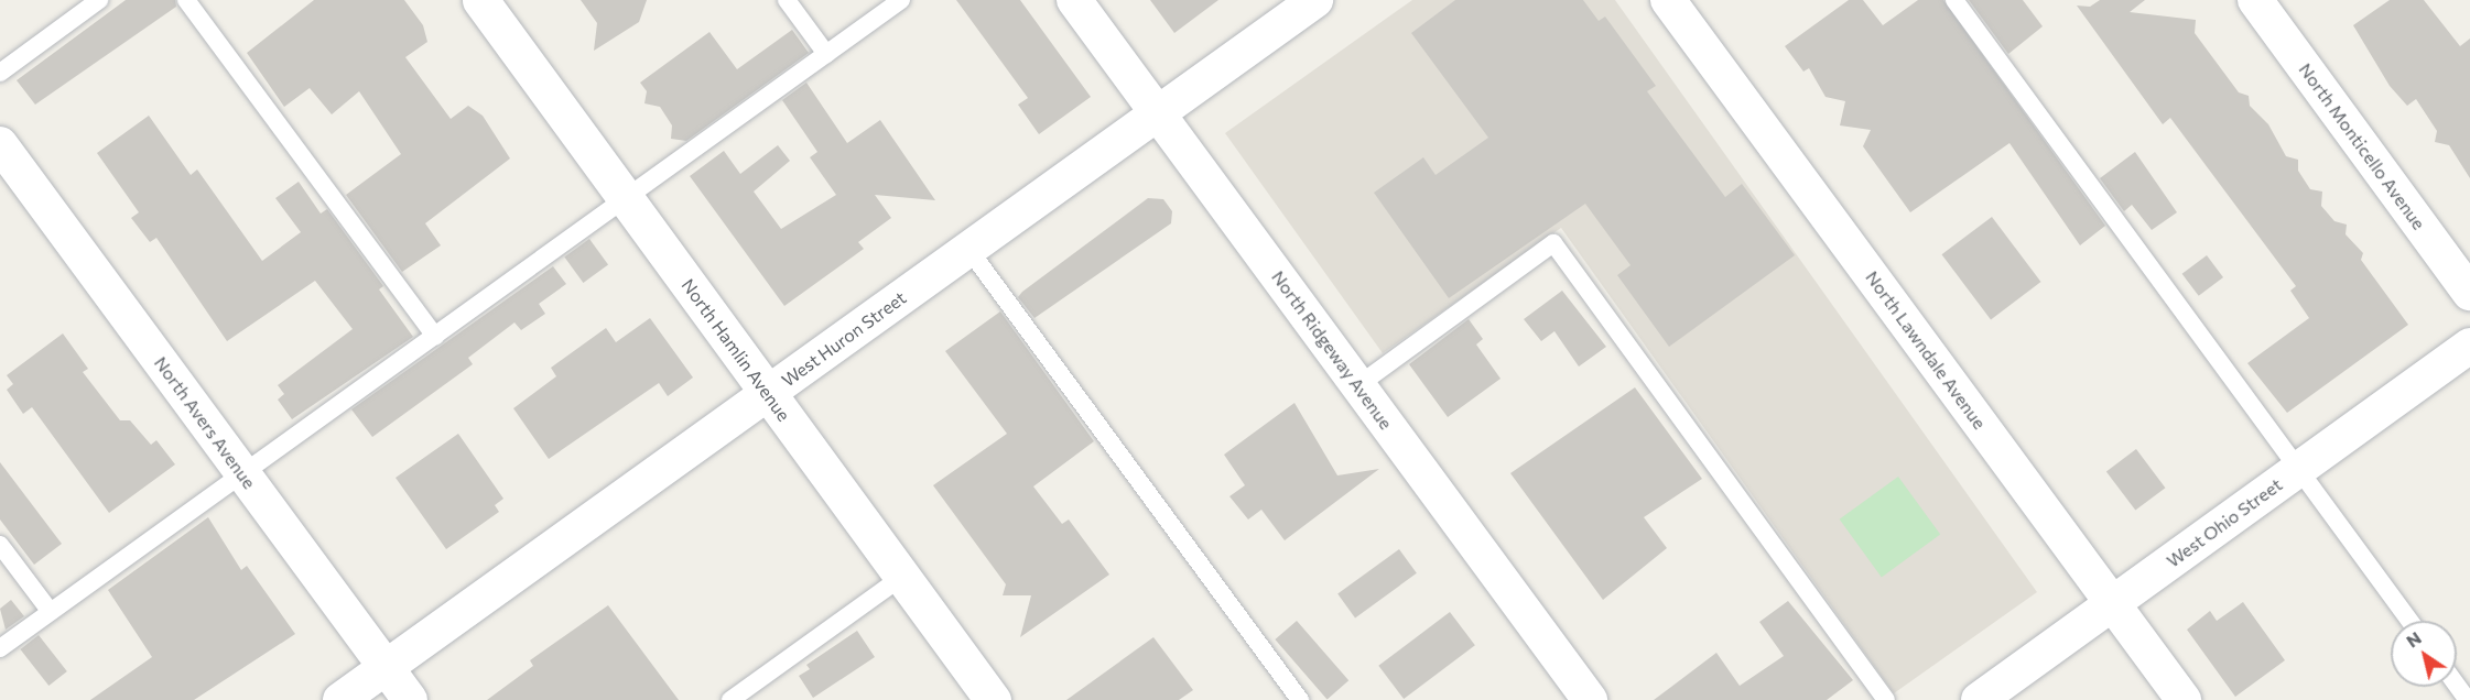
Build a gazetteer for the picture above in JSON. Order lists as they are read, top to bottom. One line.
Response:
{"streets":{"street":["North Monticello Avenue","West Huron Street","North Hamlin Avenue","North Ridgeway Avenue","North Lawndale Avenue","North Avers Avenue","West Ohio Street"]},"crossings":[["West Huron Street","North Hamlin Avenue"],["West Huron Street","North Ridgeway Avenue"],["West Huron Street","North Avers Avenue"],["North Lawndale Avenue","West Ohio Street"]],"north":"top left"}
